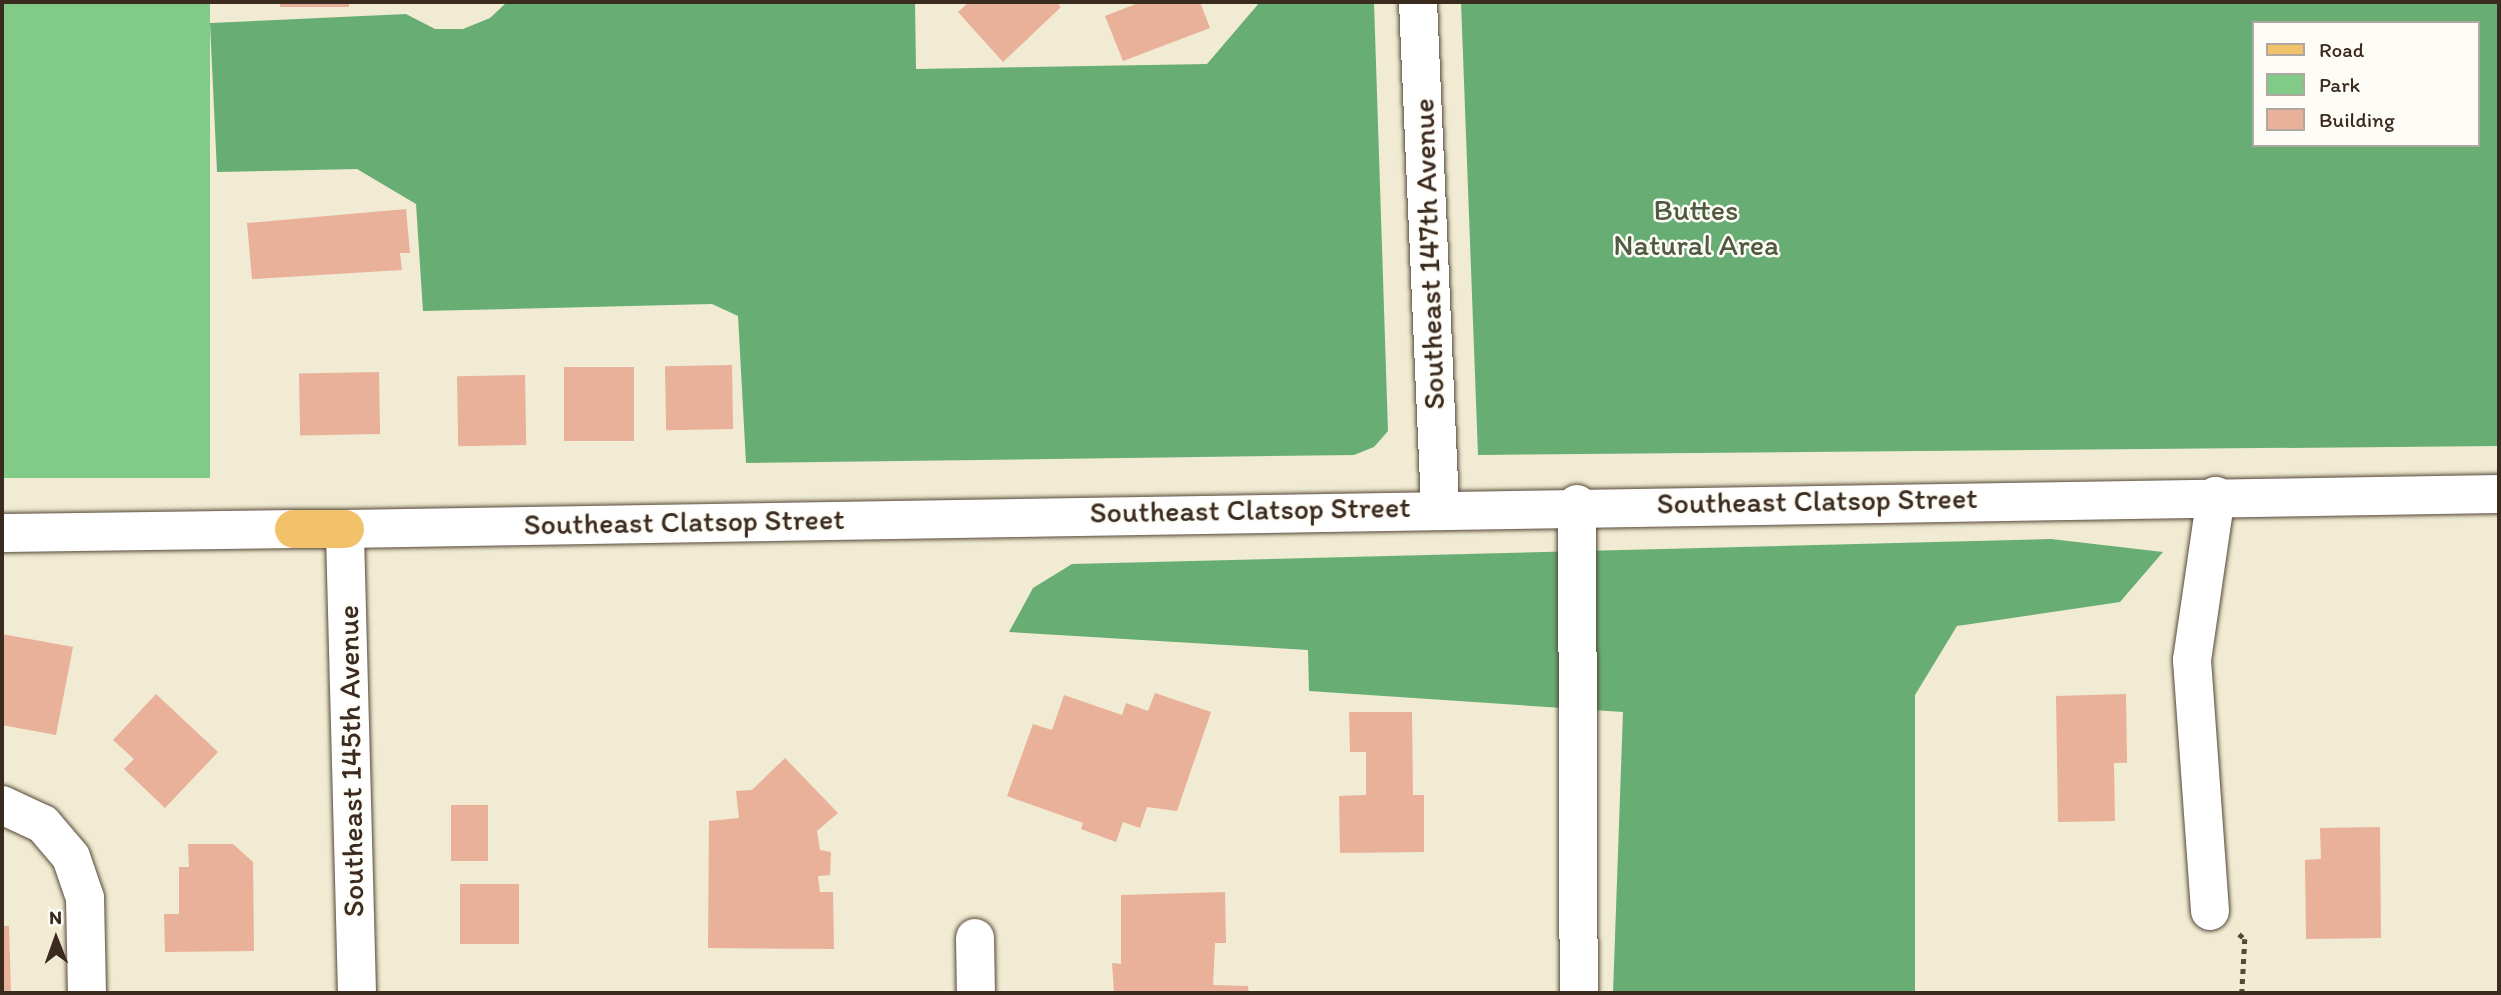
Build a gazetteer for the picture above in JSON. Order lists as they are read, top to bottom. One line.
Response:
{"streets":{"main road":["Southeast Clatsop Street"],"street":["Southeast 147th Avenue","Southeast 145th Avenue"]},"crossings":[["Southeast 147th Avenue","Southeast Clatsop Street"],["Southeast Clatsop Street","Southeast 145th Avenue"]],"parks":["Buttes Natural Area"],"legend":["Road","Park","Building"],"north":"top"}
